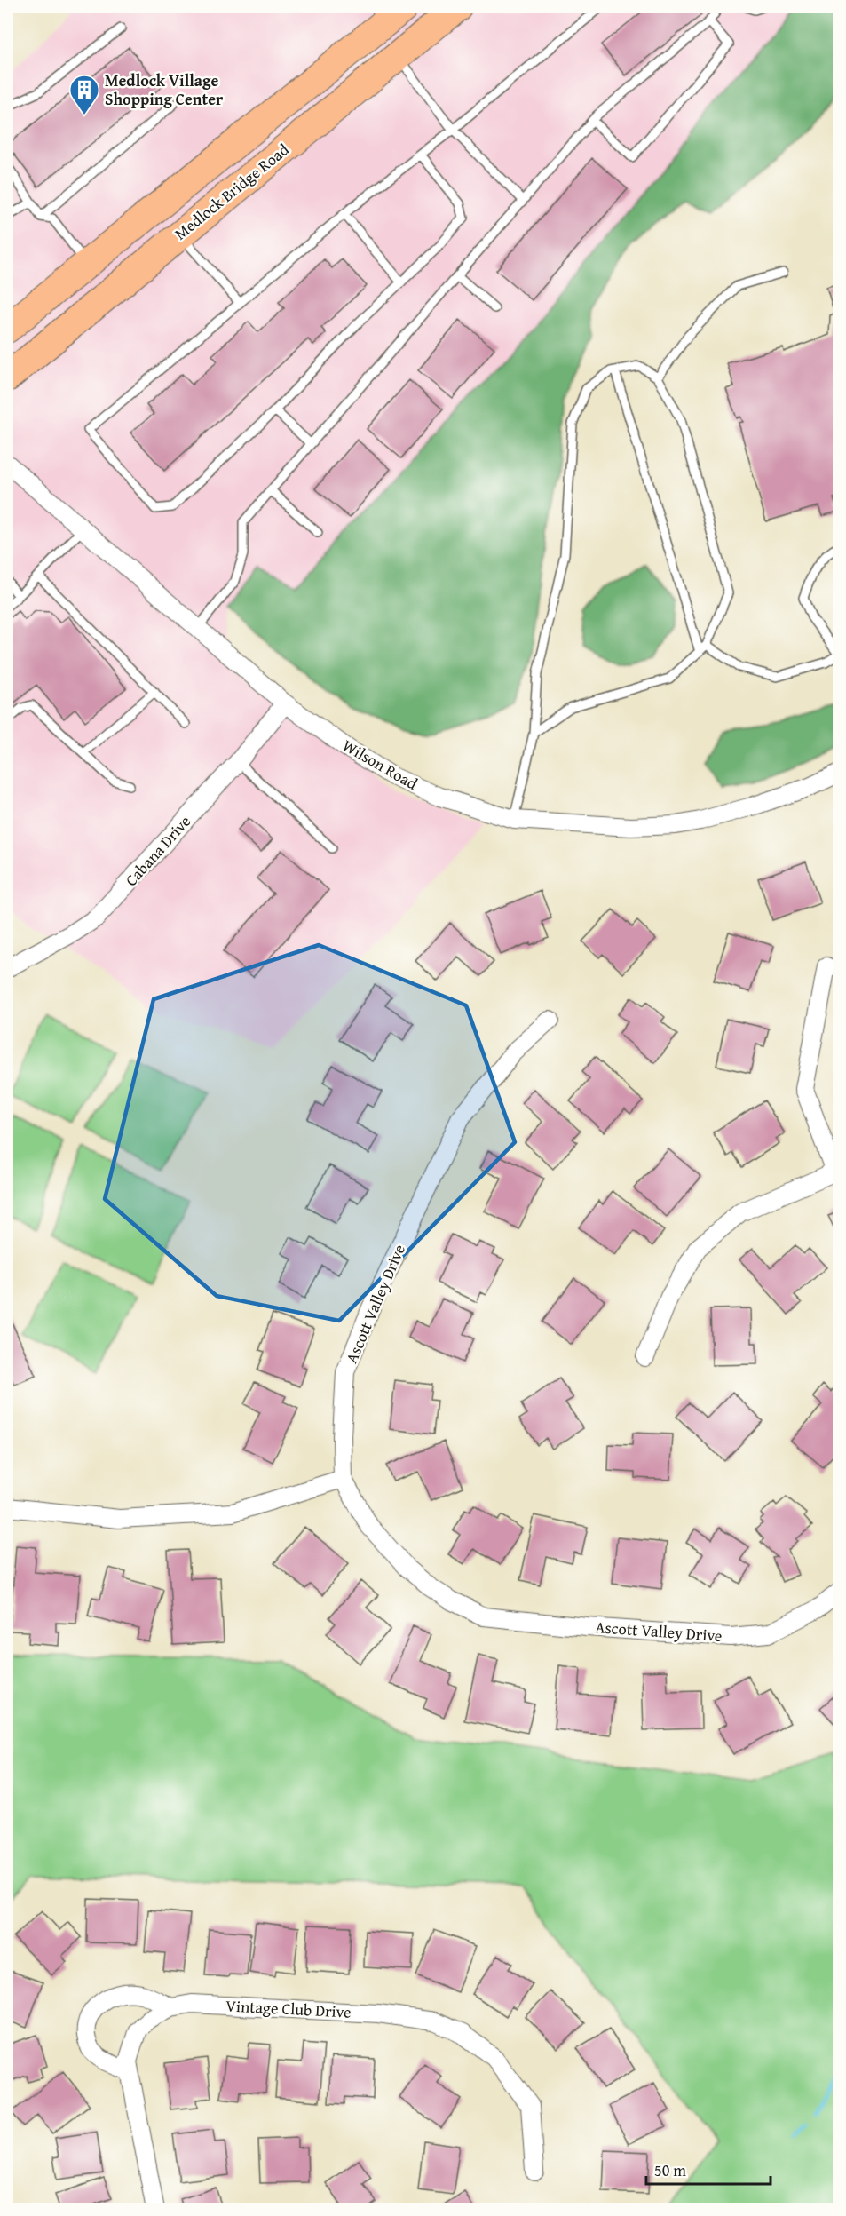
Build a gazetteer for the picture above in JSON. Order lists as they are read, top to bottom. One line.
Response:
{"streets":{"highway":["Medlock Bridge Road"],"street":["Wilson Road","Cabana Drive","Ascott Valley Drive","Vintage Club Drive"]},"crossings":[["Wilson Road","Cabana Drive"]],"places":{"building":["Medlock Village Shopping Center"]},"scale_bar":"50 m"}
